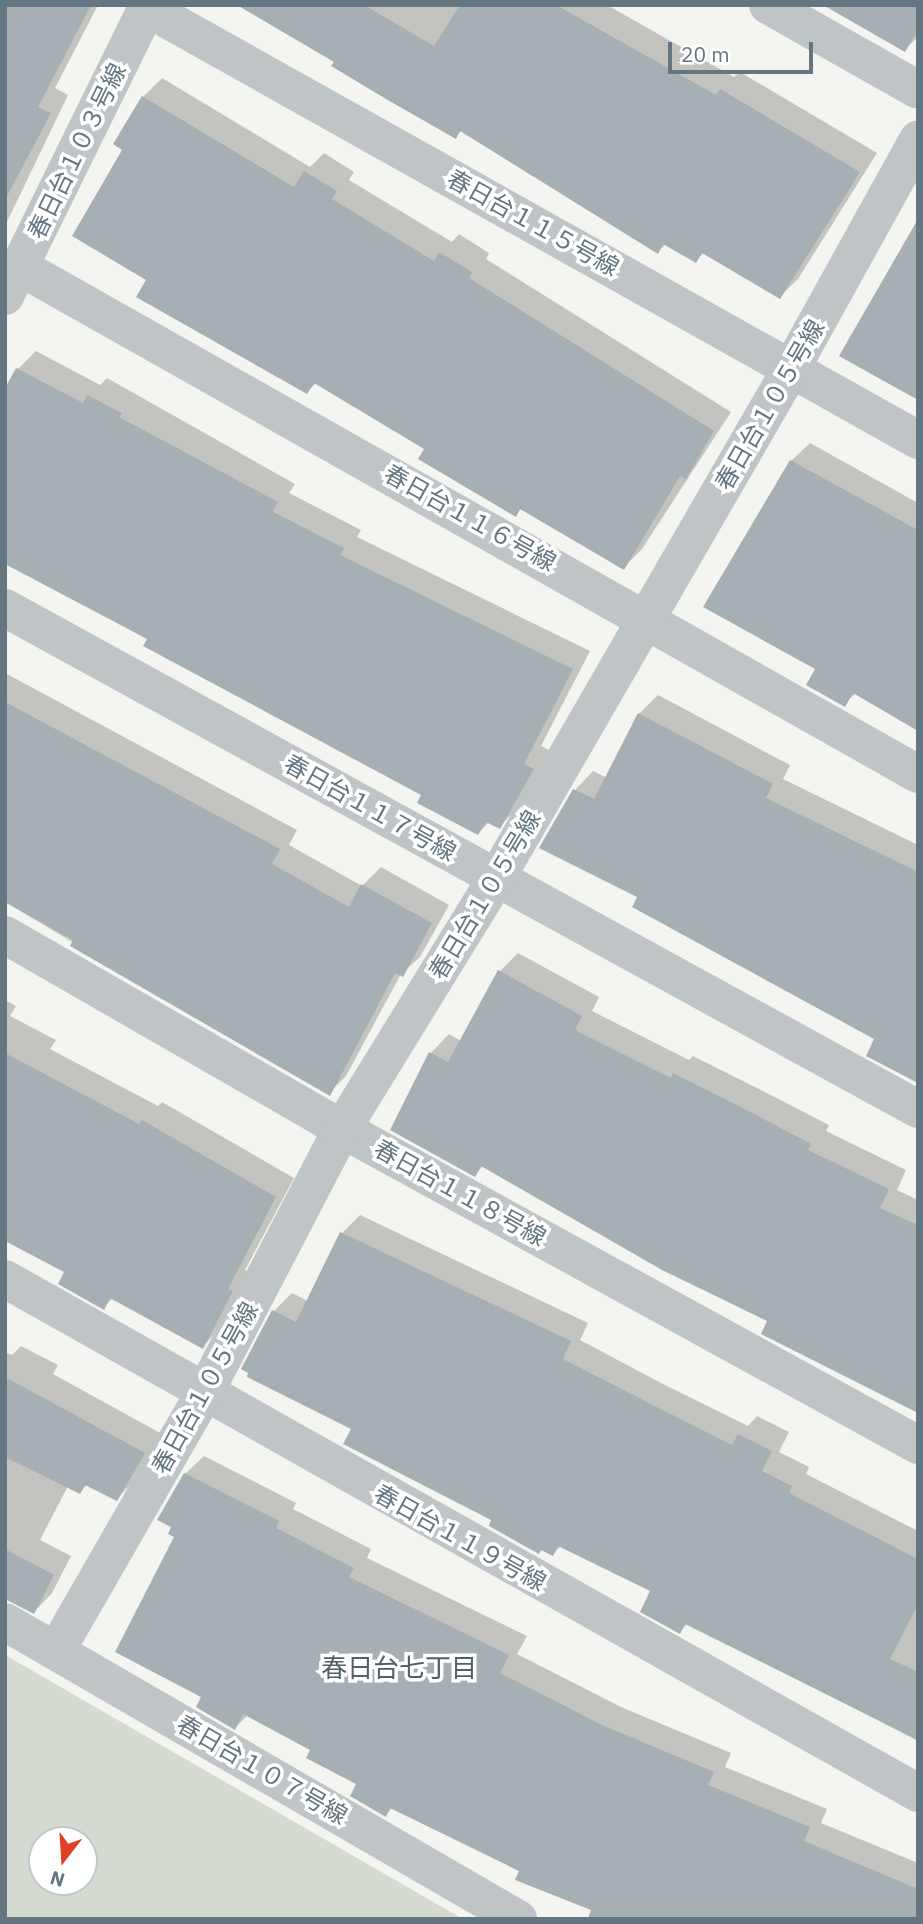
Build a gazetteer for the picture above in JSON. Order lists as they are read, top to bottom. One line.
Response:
{"streets":{"street":["春日台１０３号線","春日台１１５号線","春日台１０５号線","春日台１１６号線","春日台１１７号線","春日台１１８号線","春日台１１９号線","春日台１０７号線"]},"crossings":[["春日台１０３号線","春日台１１５号線"],["春日台１０３号線","春日台１１６号線"],["春日台１１５号線","春日台１０５号線"],["春日台１０５号線","春日台１１６号線"],["春日台１０５号線","春日台１１７号線"],["春日台１０５号線","春日台１１８号線"],["春日台１０５号線","春日台１１９号線"],["春日台１０５号線","春日台１０７号線"]],"districts":["春日台七丁目"],"scale_bar":"20 m","north":"bottom"}
